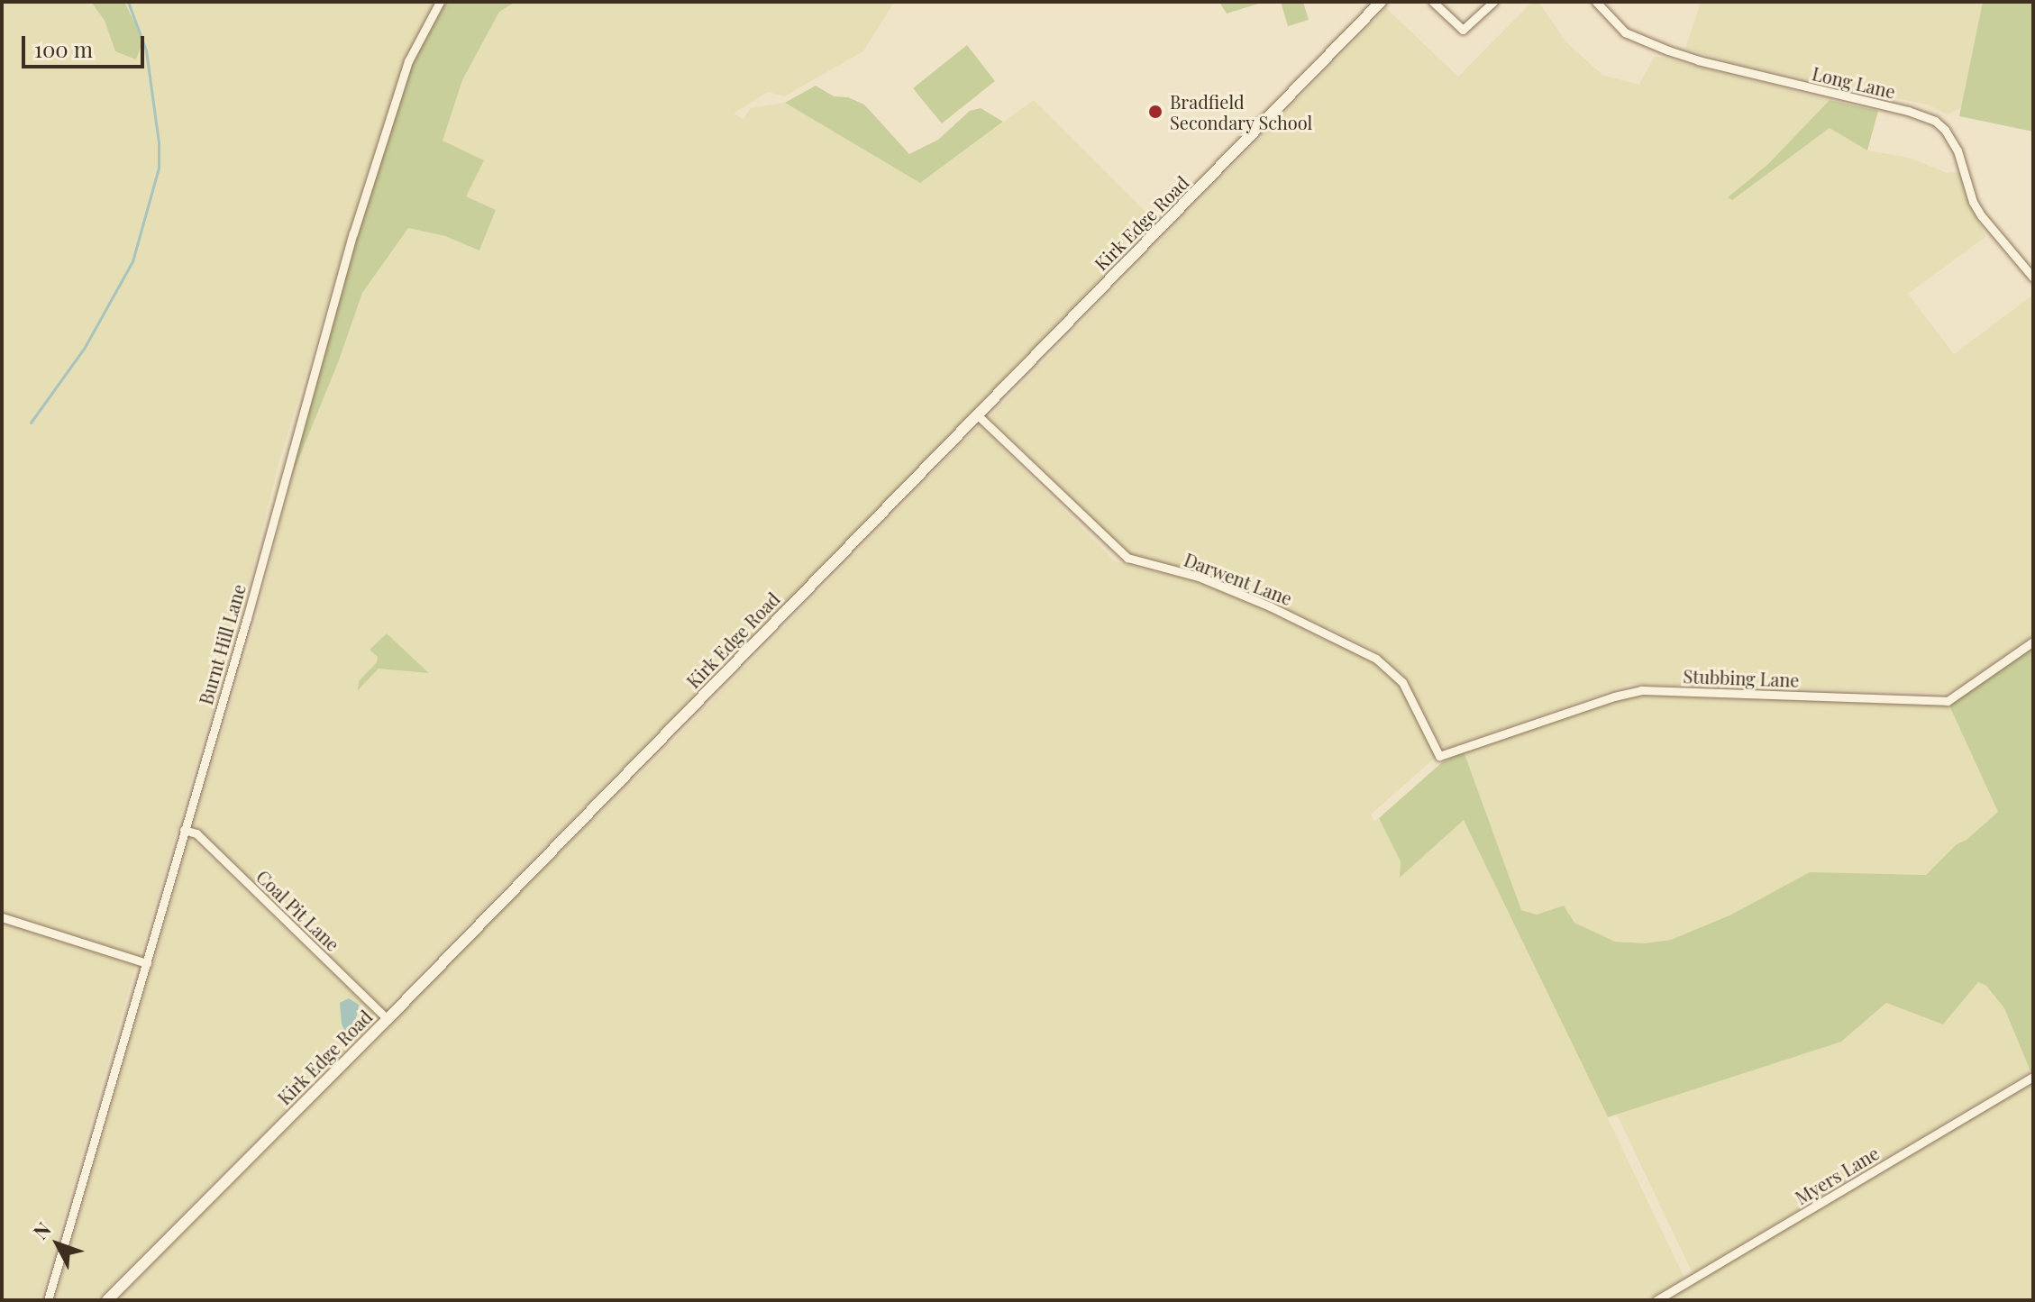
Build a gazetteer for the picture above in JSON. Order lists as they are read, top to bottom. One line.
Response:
{"streets":{"street":["Long Lane","Kirk Edge Road","Darwent Lane","Burnt Hill Lane","Stubbing Lane","Coal Pit Lane","Myers Lane"]},"crossings":[["Kirk Edge Road","Darwent Lane"],["Kirk Edge Road","Coal Pit Lane"],["Darwent Lane","Stubbing Lane"],["Burnt Hill Lane","Coal Pit Lane"]],"places":["Bradfield Secondary School"],"scale_bar":"100 m","north":"top left"}
